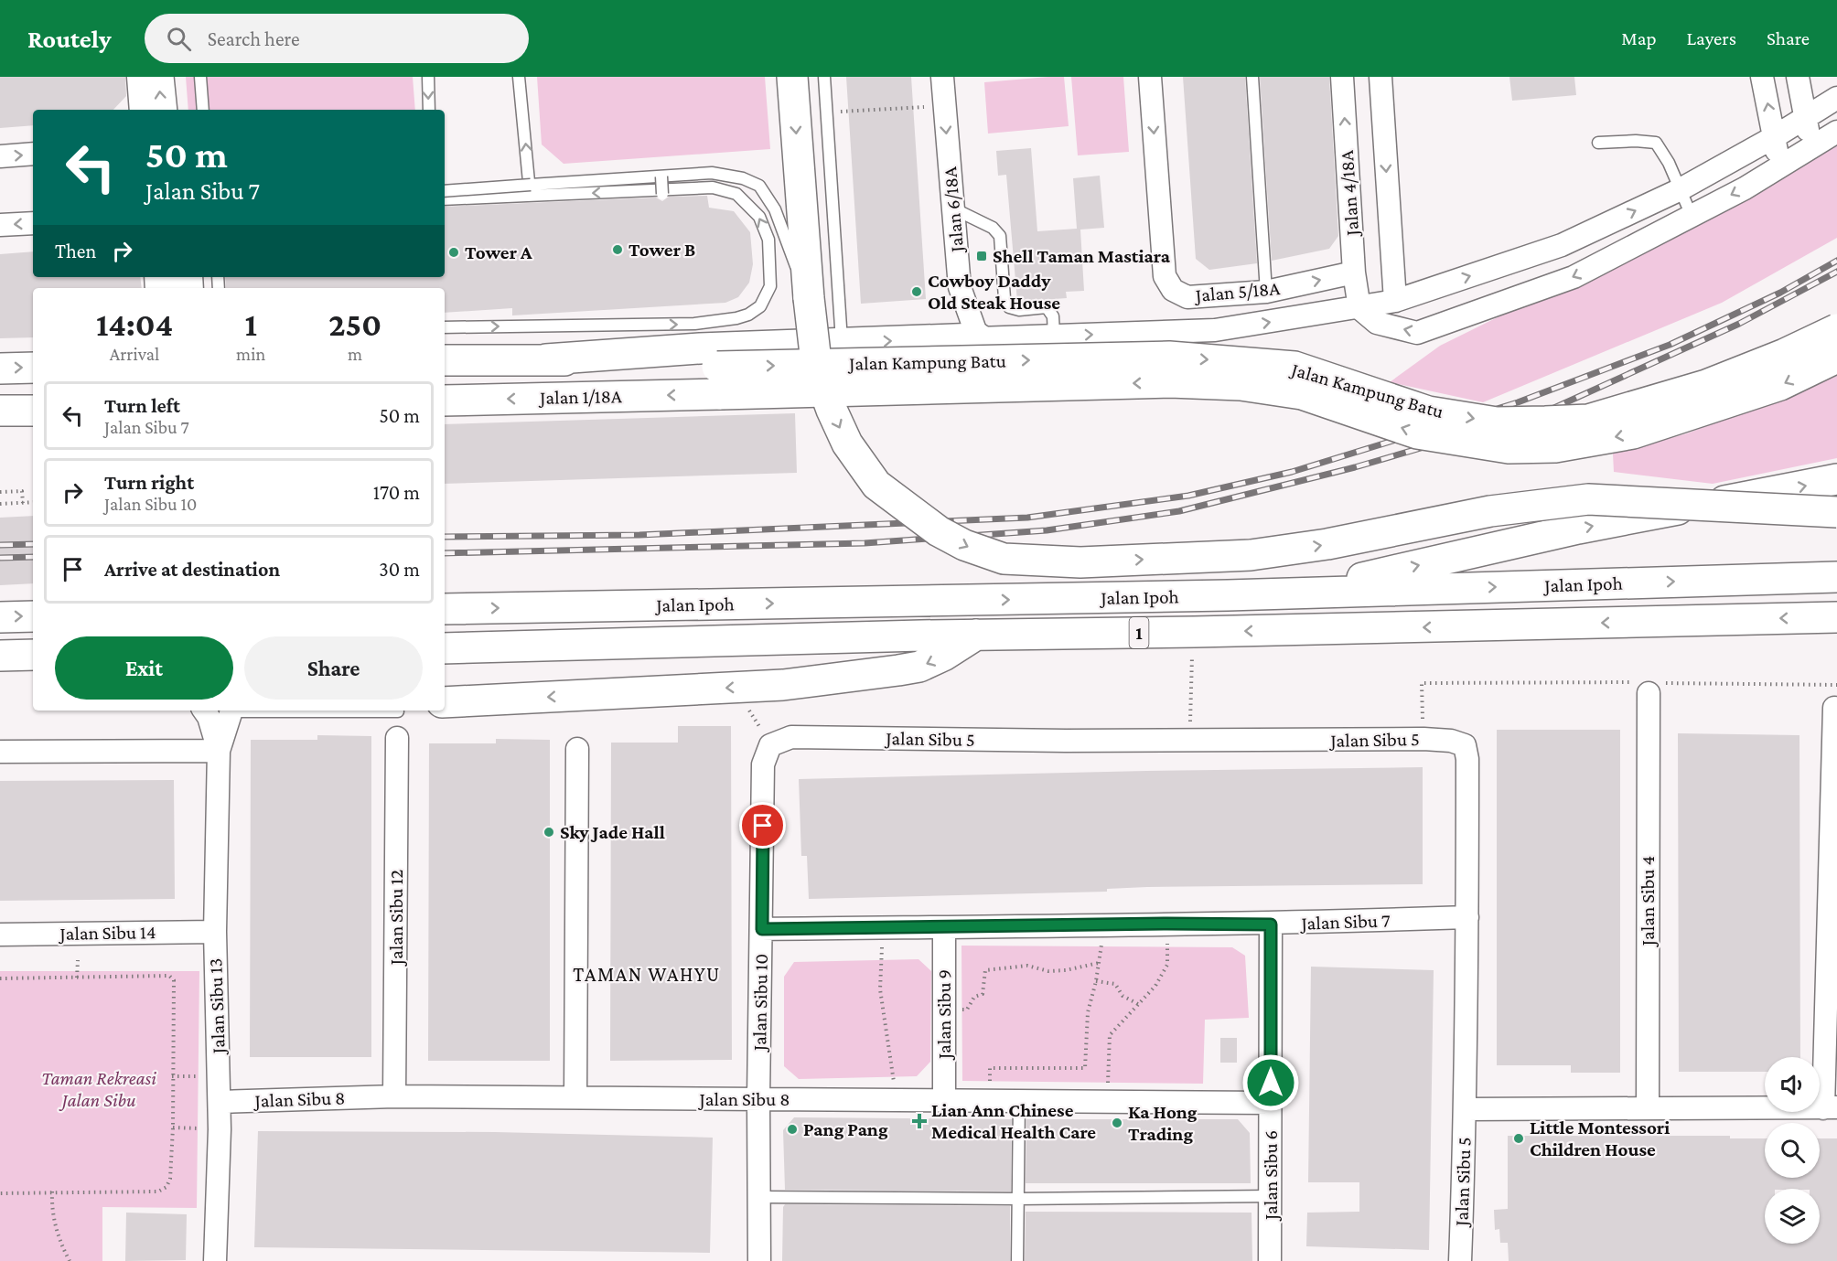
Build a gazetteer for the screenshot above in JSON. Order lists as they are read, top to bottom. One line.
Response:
{"streets":{"main road":["Jalan Kampung Batu","Jalan 1/18A","Jalan Ipoh","1"],"street":["Jalan 4/18A","Jalan 6/18A","Jalan 5/18A","Jalan Sibu 5","Jalan Sibu 4","Jalan Sibu 12","Jalan Sibu 7","Jalan Sibu 14","Jalan Sibu 10","Jalan Sibu 13","Jalan Sibu 9","Jalan Sibu 8","Jalan Sibu 6"]},"crossings":[["Jalan 4/18A","Jalan 5/18A"],["Jalan Kampung Batu","Jalan 1/18A"],["Jalan Sibu 5","Jalan Sibu 7"],["Jalan Sibu 5","Jalan Sibu 10"],["Jalan Sibu 12","Jalan Sibu 8"],["Jalan Sibu 7","Jalan Sibu 10"],["Jalan Sibu 7","Jalan Sibu 9"],["Jalan Sibu 7","Jalan Sibu 6"],["Jalan Sibu 14","Jalan Sibu 13"],["Jalan Sibu 10","Jalan Sibu 8"],["Jalan Sibu 13","Jalan Sibu 8"],["Jalan Sibu 9","Jalan Sibu 8"],["Jalan Sibu 8","Jalan Sibu 6"]],"one_way":["Jalan 6/18A"],"districts":["TAMAN WAHYU"],"parks":["Taman Rekreasi Jalan Sibu"],"places":{"other":["Tower B","Tower A","Cowboy Daddy Old Steak House","Sky Jade Hall","Ka Hong Trading","Pang Pang","Little Montessori Children House"],"transit":["Shell Taman Mastiara"],"health":["Lian Ann Chinese Medical Health Care"]},"page":{"header":"Routely","search":"Search here","nav":["Map","Layers","Share"],"turn":["50 m","Jalan Sibu 7"],"then":"Then","eta":["14:04","Arrival","1","min","250","m"],"list":[{"name":"Turn left","note":"Jalan Sibu 7","value":"50 m"},{"name":"Turn right","note":"Jalan Sibu 10","value":"170 m"},{"name":"Arrive at destination","value":"30 m"}],"buttons":["Exit","Share"]}}
